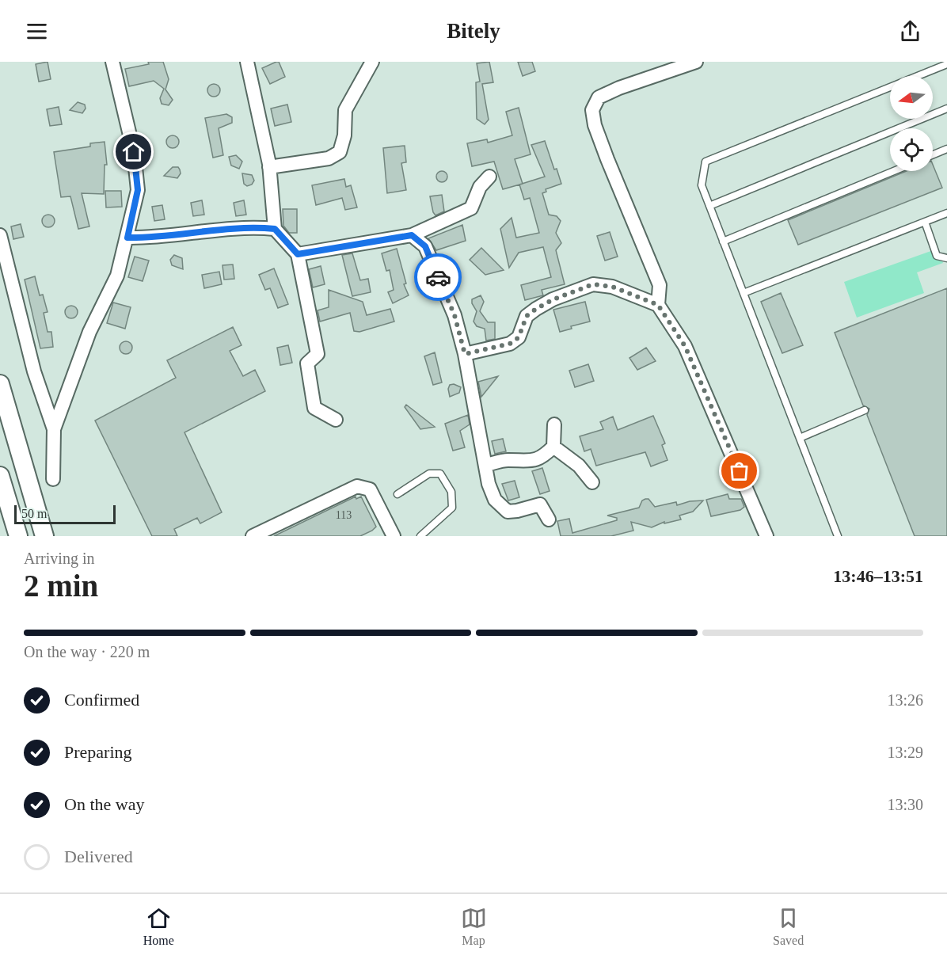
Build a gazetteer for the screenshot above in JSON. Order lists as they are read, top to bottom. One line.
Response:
{"house_numbers":["113"],"scale_bar":"50 m","north":"left","page":{"header":"Bitely","scale":"50 m","heading":["2 min","Arriving in","13:46–13:51"],"bar":"On the way · 220 m","list":[["Confirmed","13:26"],["Preparing","13:29"],["On the way","13:30"],"Delivered"],"tabs":["Home","Map","Saved"]}}
